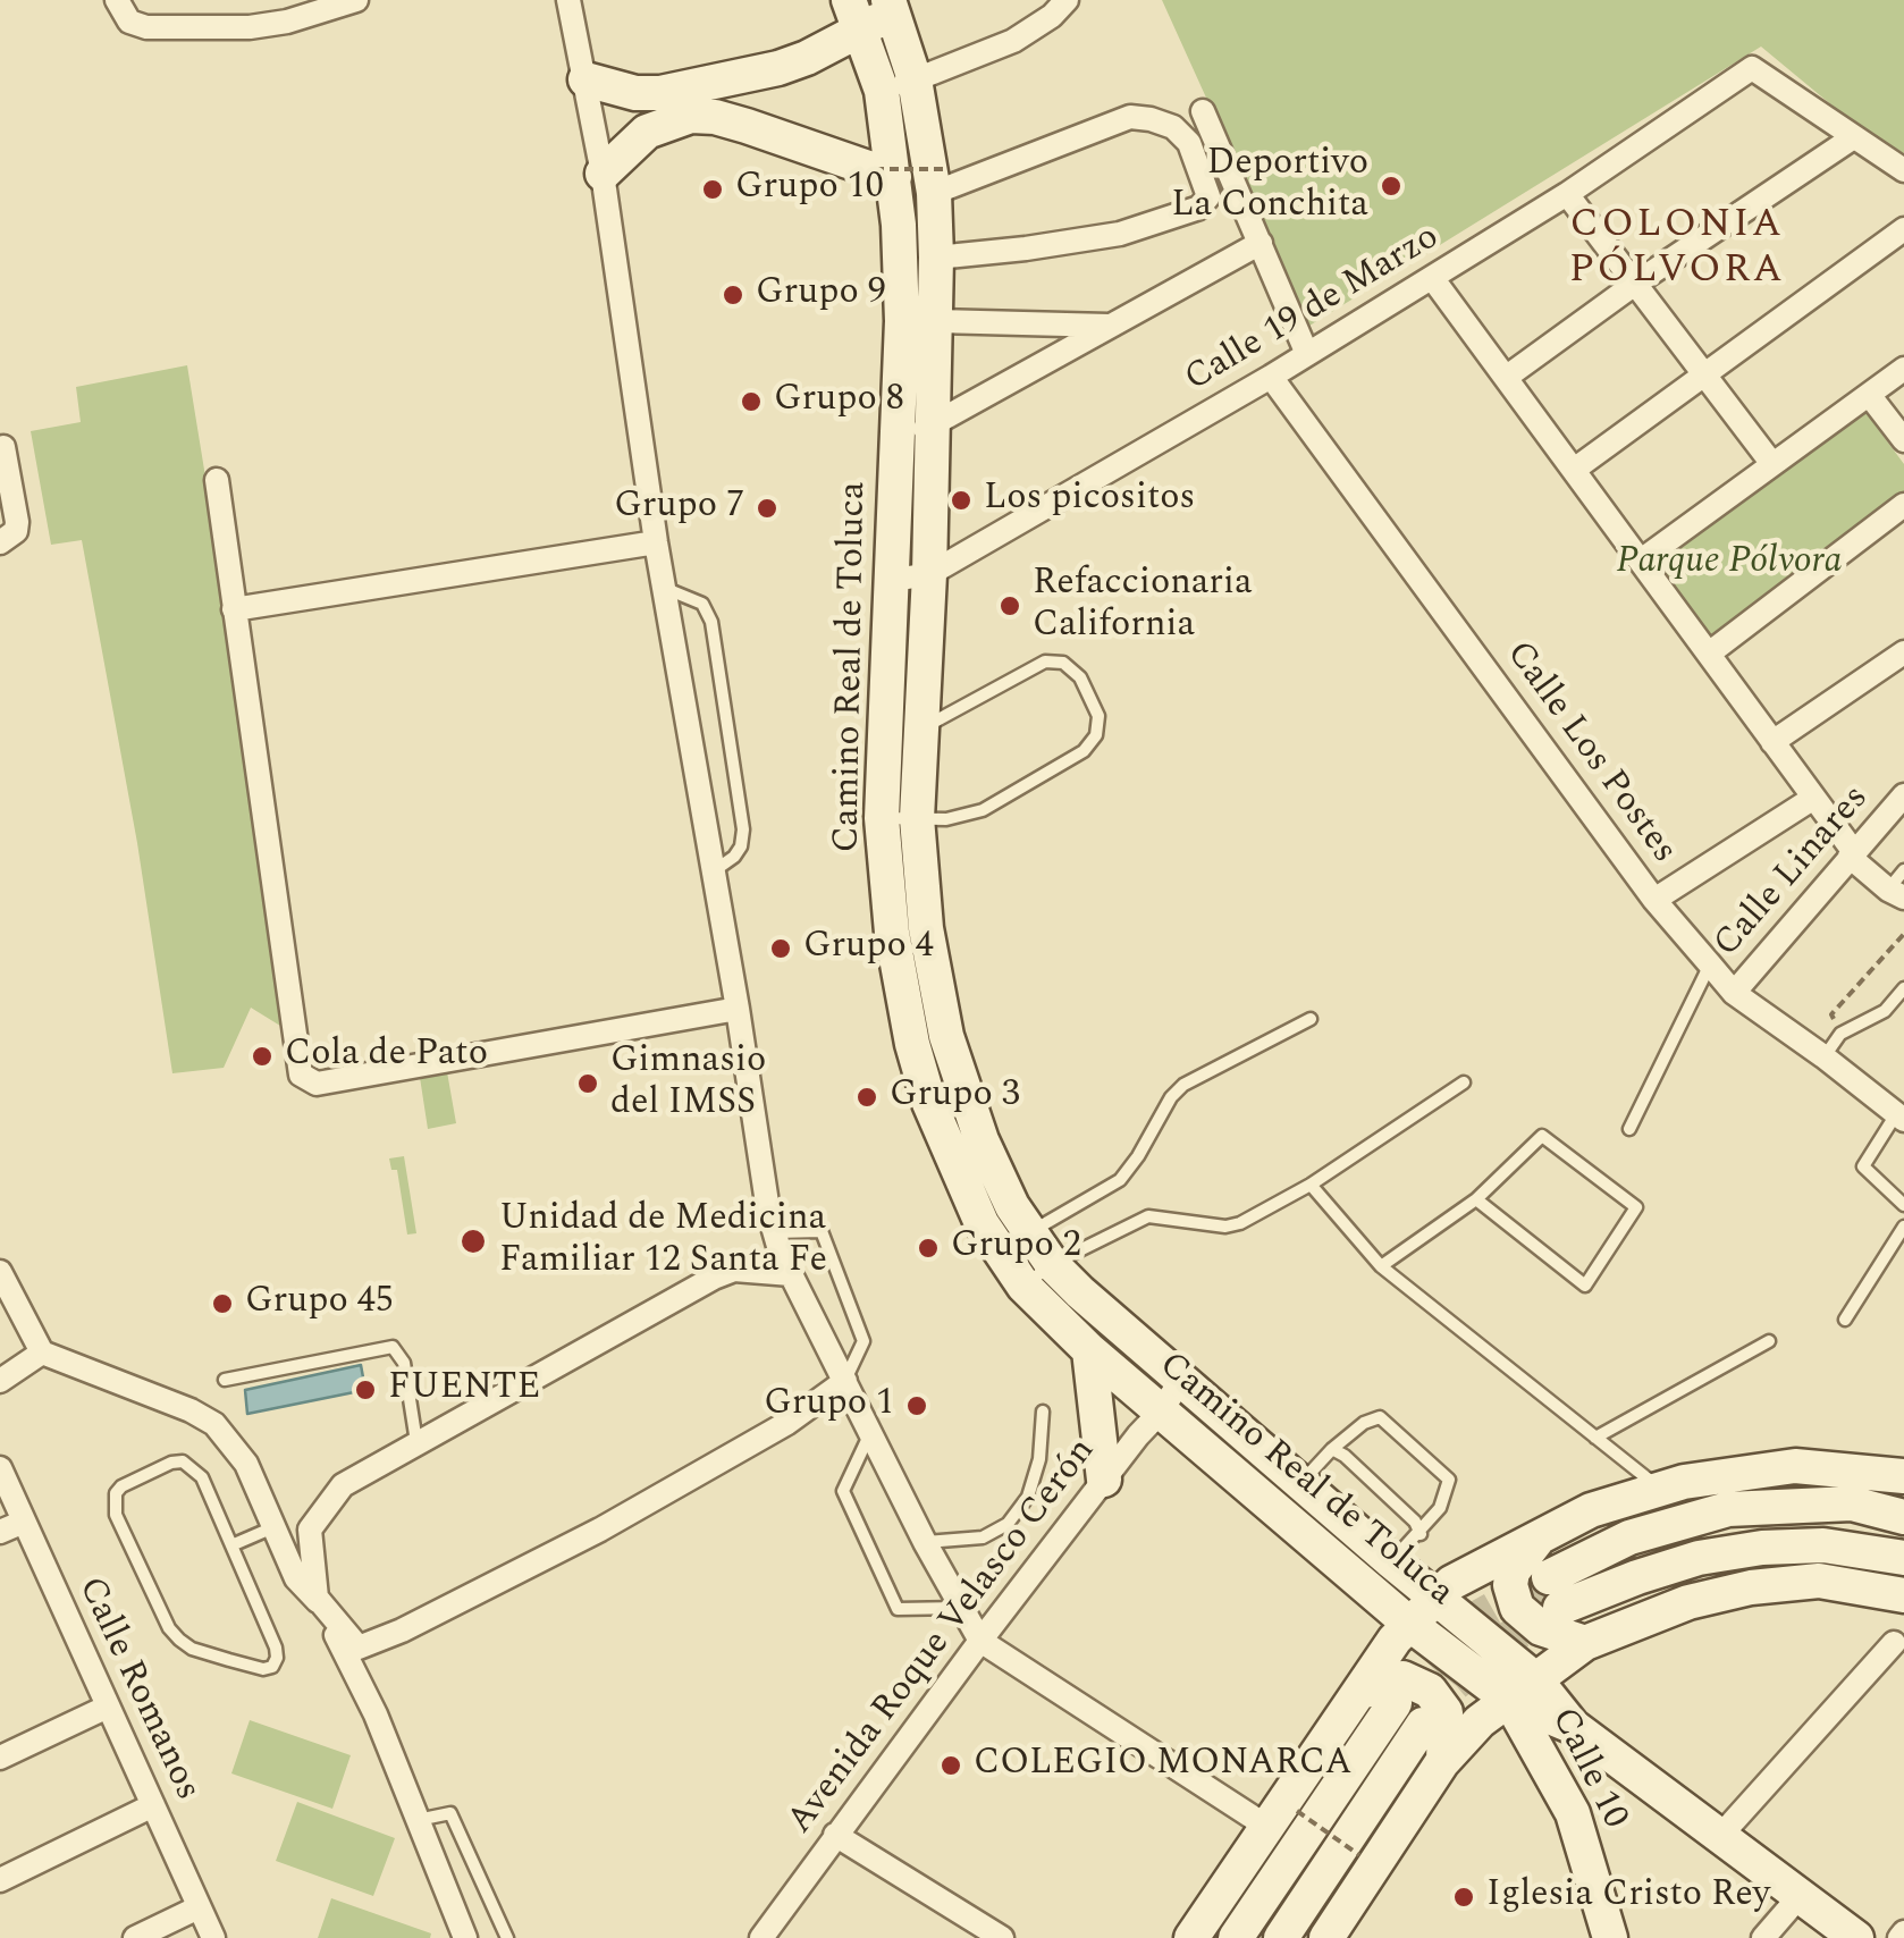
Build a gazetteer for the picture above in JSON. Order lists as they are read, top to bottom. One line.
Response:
{"streets":{"main road":["Camino Real de Toluca","Calle 10"],"street":["Calle 19 de Marzo","Calle Los Postes","Calle Linares","Avenida Roque Velasco Cerón","Calle Romanos"]},"crossings":[["Calle 19 de Marzo","Camino Real de Toluca"],["Calle 19 de Marzo","Calle Los Postes"],["Camino Real de Toluca","Avenida Roque Velasco Cerón"],["Camino Real de Toluca","Calle 10"],["Calle Los Postes","Calle Linares"]],"districts":["COLONIA PÓLVORA"],"parks":["Parque Pólvora"],"places":["Deportivo La Conchita","Grupo 10","Grupo 9","Grupo 8","Los picositos","Grupo 7","Refaccionaria California","Grupo 4","Cola de Pato","Gimnasio del IMSS","Grupo 3","Unidad de Medicina Familiar 12 Santa Fe","Grupo 2","Grupo 45","FUENTE","Grupo 1","COLEGIO MONARCA","Iglesia Cristo Rey"]}
